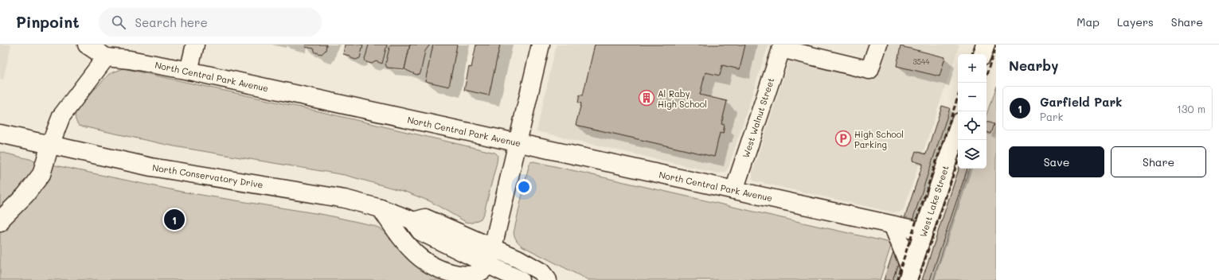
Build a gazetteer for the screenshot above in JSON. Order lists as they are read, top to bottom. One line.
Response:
{"streets":{"street":["North Central Park Avenue","West Walnut Street","North Conservatory Drive","West Lake Street"]},"crossings":[["North Central Park Avenue","West Walnut Street"],["North Central Park Avenue","West Lake Street"]],"places":{"building":["Al Raby High School"],"parking":["High School Parking"]},"house_numbers":["3544"],"page":{"header":"Pinpoint","search":"Search here","nav":["Map","Layers","Share"],"heading":"Nearby","map_buttons":["+","−"],"list":[{"mark":"1","name":"Garfield Park","note":"Park","value":"130 m"}],"buttons":["Save","Share"],"pins":"1"}}
